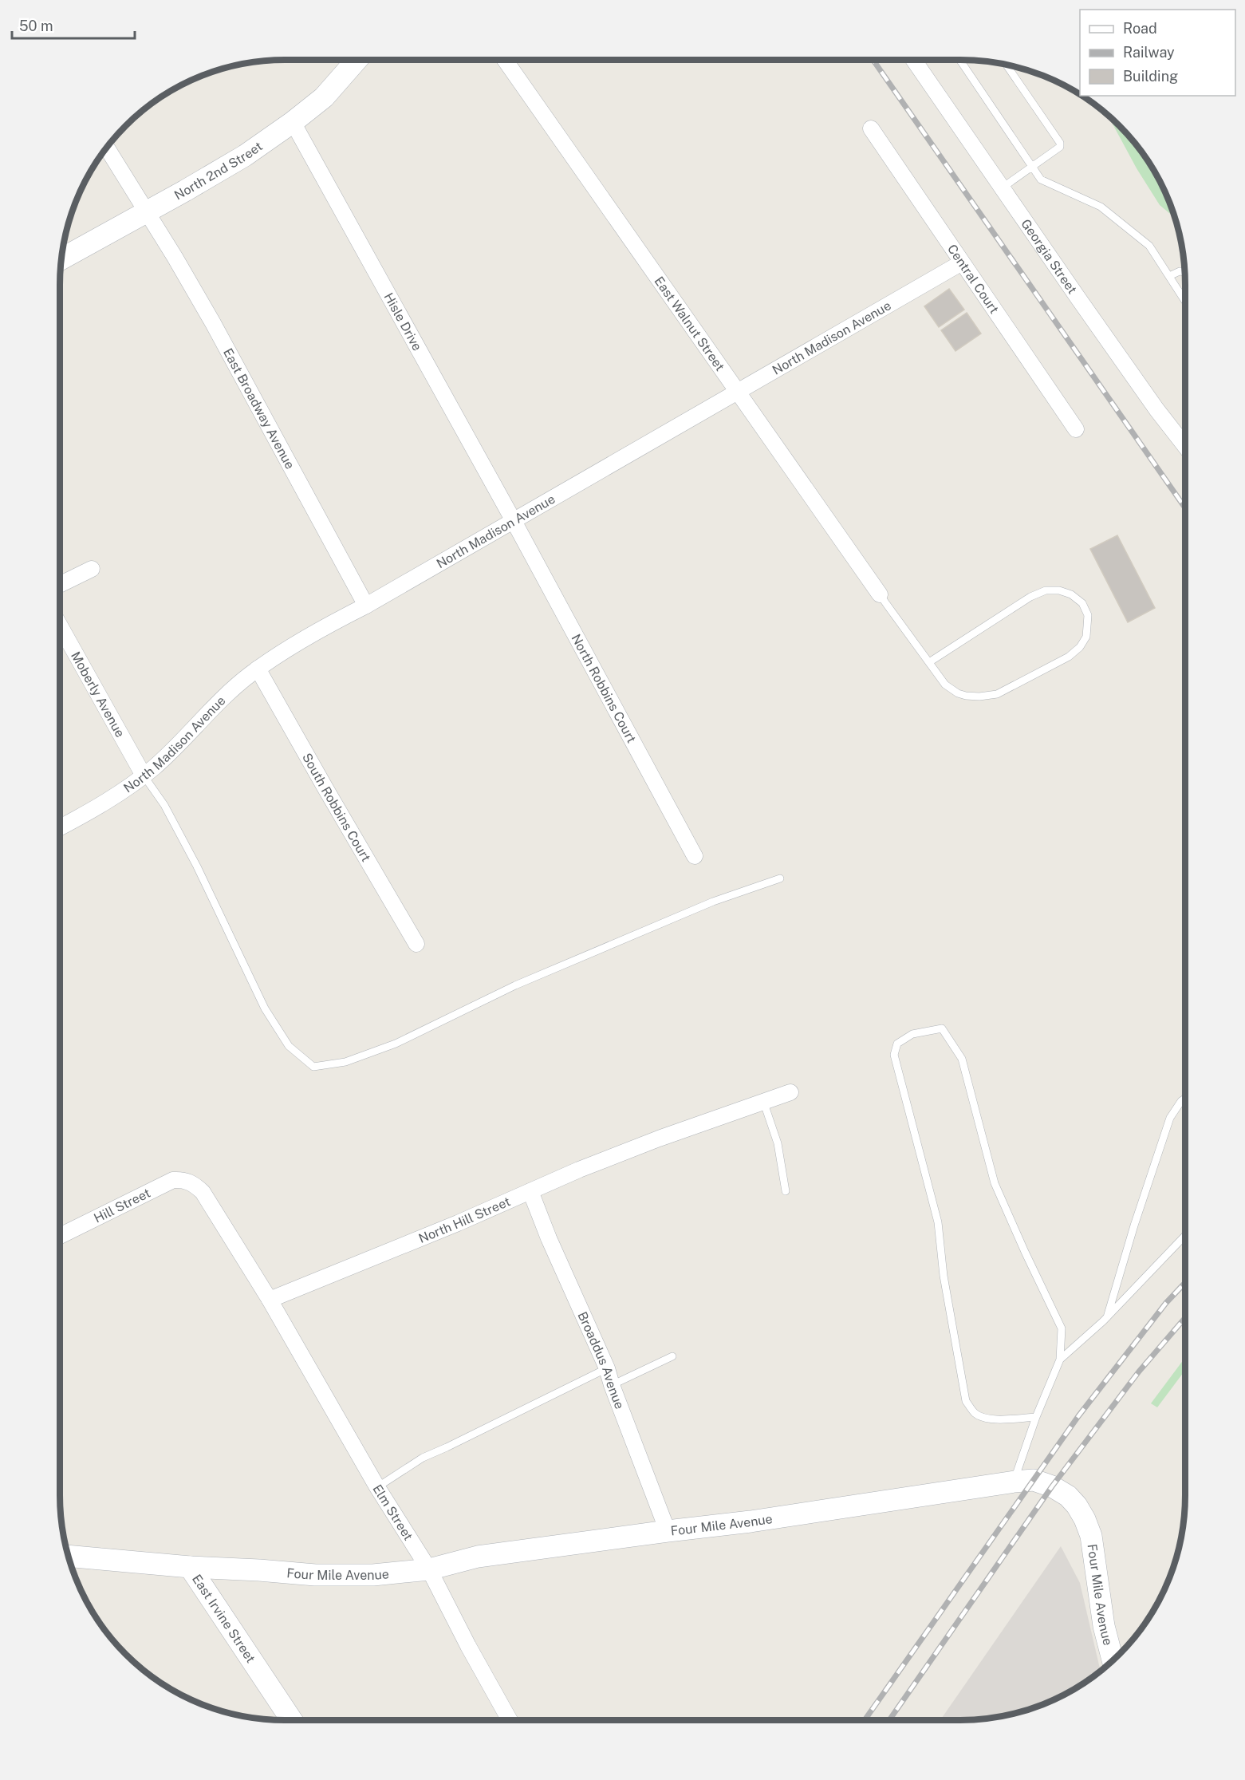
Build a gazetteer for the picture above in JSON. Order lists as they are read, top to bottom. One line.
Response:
{"streets":{"street":["North 2nd Street","Georgia Street","Central Court","Hisle Drive","East Walnut Street","North Madison Avenue","East Broadway Avenue","North Robbins Court","Moberly Avenue","South Robbins Court","Hill Street","North Hill Street","Broaddus Avenue","Elm Street","Four Mile Avenue","East Irvine Street"]},"crossings":[["North 2nd Street","Hisle Drive"],["North 2nd Street","East Broadway Avenue"],["Central Court","North Madison Avenue"],["Hisle Drive","North Madison Avenue"],["Hisle Drive","North Robbins Court"],["East Walnut Street","North Madison Avenue"],["North Madison Avenue","East Broadway Avenue"],["North Madison Avenue","North Robbins Court"],["North Madison Avenue","Moberly Avenue"],["North Madison Avenue","South Robbins Court"],["Hill Street","North Hill Street"],["Hill Street","Elm Street"],["North Hill Street","Broaddus Avenue"],["North Hill Street","Elm Street"],["Broaddus Avenue","Four Mile Avenue"],["Elm Street","Four Mile Avenue"],["Four Mile Avenue","East Irvine Street"]],"legend":["Road","Railway","Building"],"scale_bar":"50 m"}
